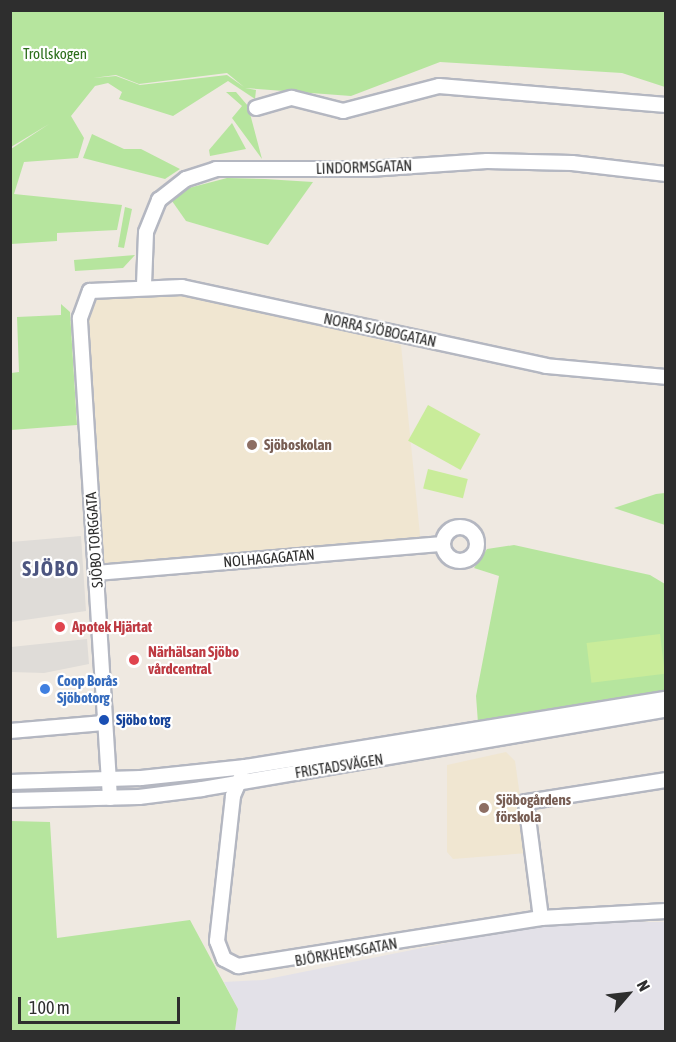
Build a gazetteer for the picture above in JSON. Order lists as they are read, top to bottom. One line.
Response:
{"streets":{"street":["LINDORMSGATAN","NORRA SJÖBOGATAN","SJÖBO TORGGATA","NOLHAGAGATAN","FRISTADSVÄGEN","BJÖRKHEMSGATAN"]},"crossings":[["LINDORMSGATAN","NORRA SJÖBOGATAN"],["NORRA SJÖBOGATAN","SJÖBO TORGGATA"],["SJÖBO TORGGATA","NOLHAGAGATAN"],["SJÖBO TORGGATA","FRISTADSVÄGEN"],["FRISTADSVÄGEN","BJÖRKHEMSGATAN"]],"districts":["SJÖBO"],"parks":["Trollskogen"],"places":["Sjöboskolan","Apotek Hjärtat","Närhälsan Sjöbo vårdcentral","Coop Borås Sjöbotorg","Sjöbo torg","Sjöbogårdens förskola"],"scale_bar":"100 m","north":"top right"}
